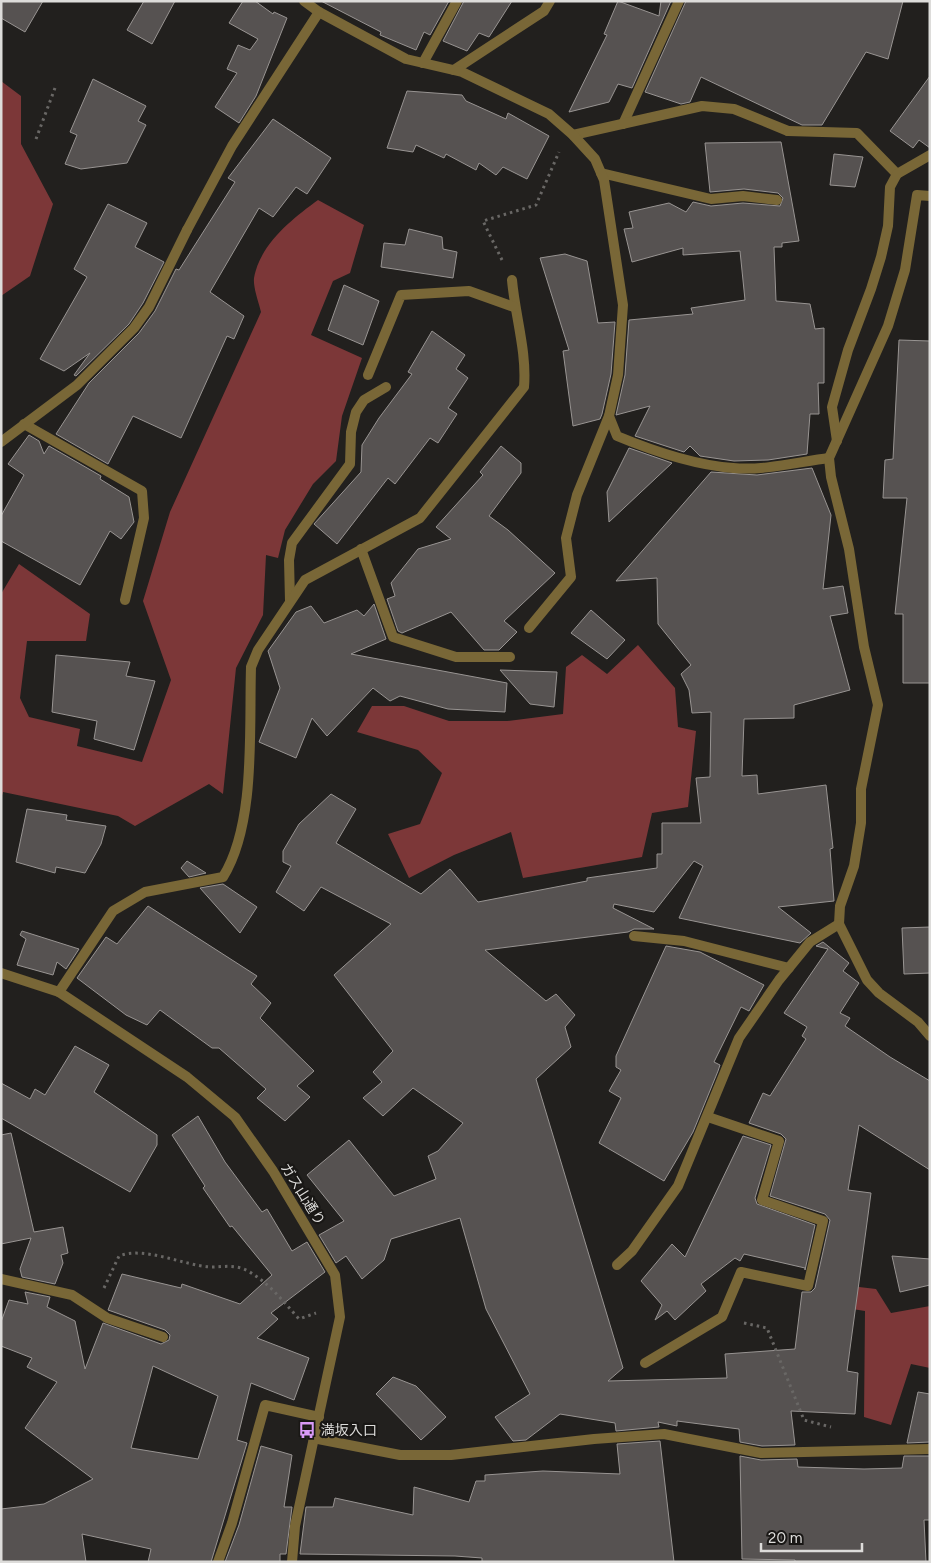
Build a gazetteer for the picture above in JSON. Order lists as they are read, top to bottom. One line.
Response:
{"streets":{"street":["ガス山通り"]},"places":{"bus stop":["満坂入口"]},"scale_bar":"20 m"}
